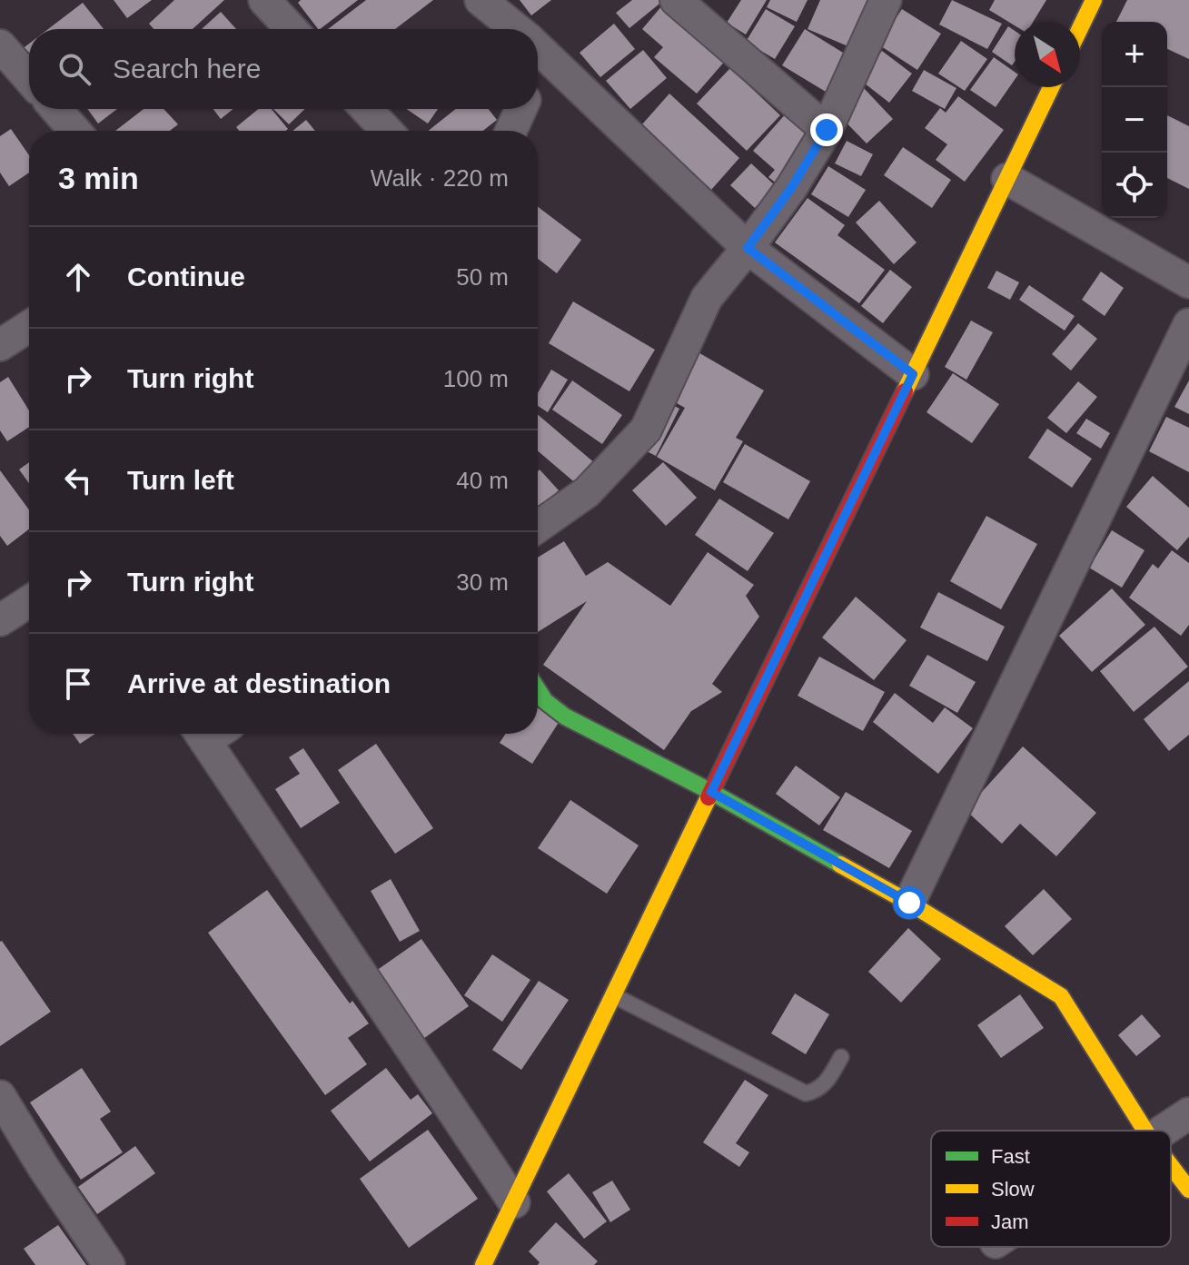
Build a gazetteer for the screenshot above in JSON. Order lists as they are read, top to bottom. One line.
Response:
{"legend":["Fast","Slow","Jam"],"north":"bottom right","page":{"map_buttons":["+","−"],"search":"Search here","heading":["3 min","Walk · 220 m"],"list":[["Continue","50 m"],["Turn right","100 m"],["Turn left","40 m"],["Turn right","30 m"],"Arrive at destination"]}}
